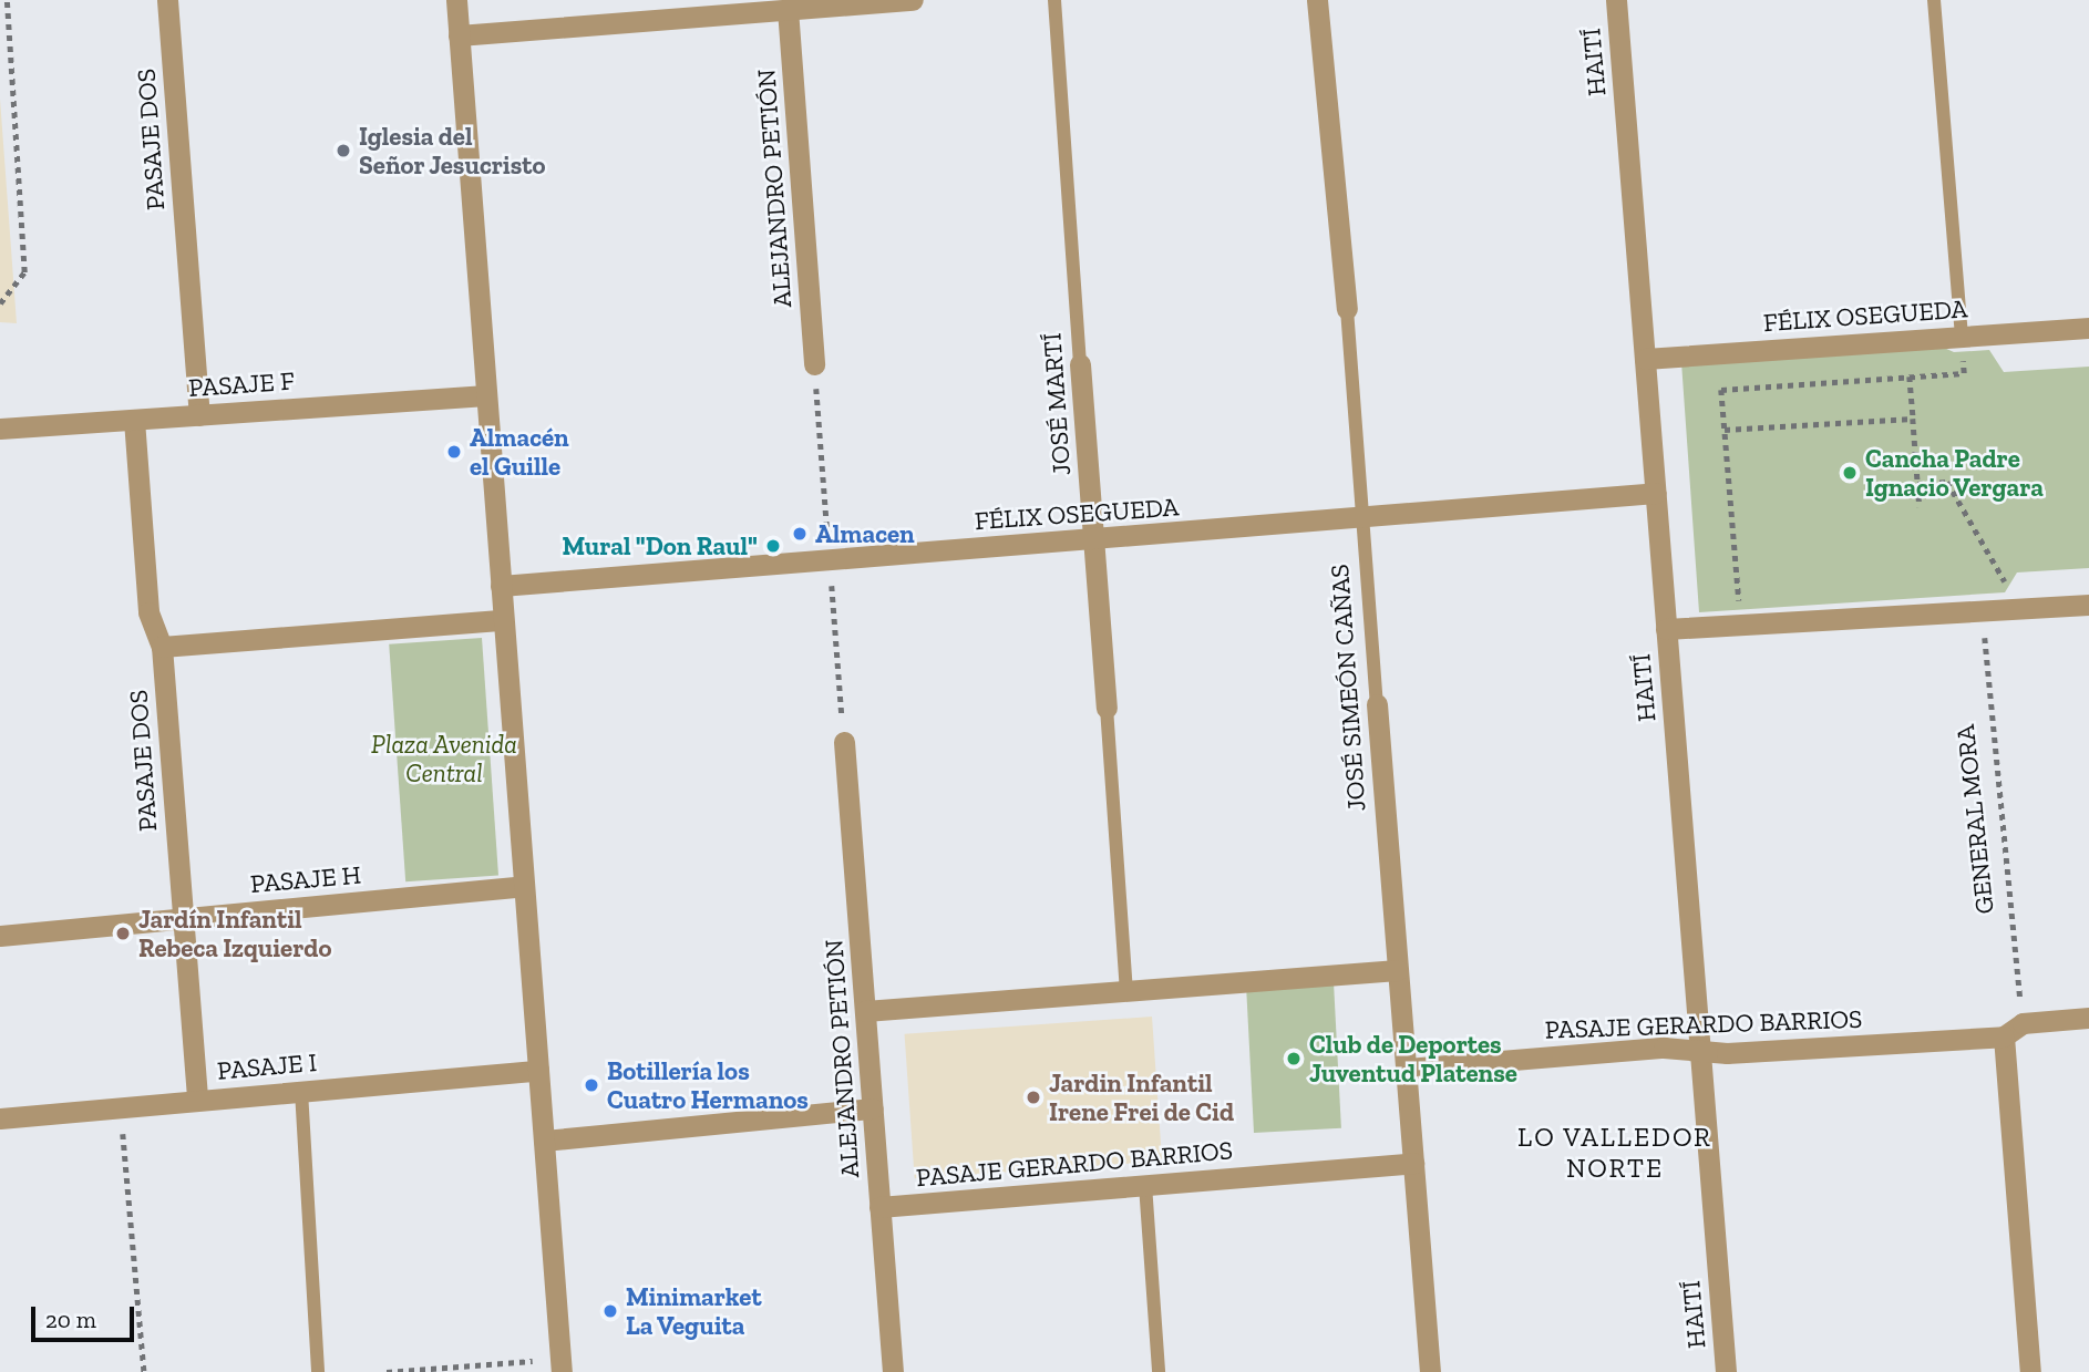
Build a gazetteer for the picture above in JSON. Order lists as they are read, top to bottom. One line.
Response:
{"streets":{"street":["HAITÍ","PASAJE DOS","ALEJANDRO PETIÓN","FÉLIX OSEGUEDA","PASAJE F","JOSÉ MARTÍ","JOSÉ SIMEÓN CAÑAS","PASAJE H","PASAJE GERARDO BARRIOS","PASAJE I"],"path":["GENERAL MORA"]},"crossings":[["HAITÍ","FÉLIX OSEGUEDA"],["HAITÍ","PASAJE GERARDO BARRIOS"],["PASAJE DOS","PASAJE F"],["PASAJE DOS","PASAJE H"],["PASAJE DOS","PASAJE I"],["ALEJANDRO PETIÓN","PASAJE GERARDO BARRIOS"],["FÉLIX OSEGUEDA","JOSÉ MARTÍ"],["FÉLIX OSEGUEDA","JOSÉ SIMEÓN CAÑAS"],["JOSÉ SIMEÓN CAÑAS","PASAJE GERARDO BARRIOS"]],"districts":["LO VALLEDOR NORTE"],"parks":["Plaza Avenida Central"],"places":["Iglesia del Señor Jesucristo","Almacén el Guille","Cancha Padre Ignacio Vergara","Almacen","Mural \"Don Raul\"","Jardín Infantil Rebeca Izquierdo","Club de Deportes Juventud Platense","Botillería los Cuatro Hermanos","Jardin Infantil Irene Frei de Cid","Minimarket La Veguita"],"scale_bar":"20 m"}
